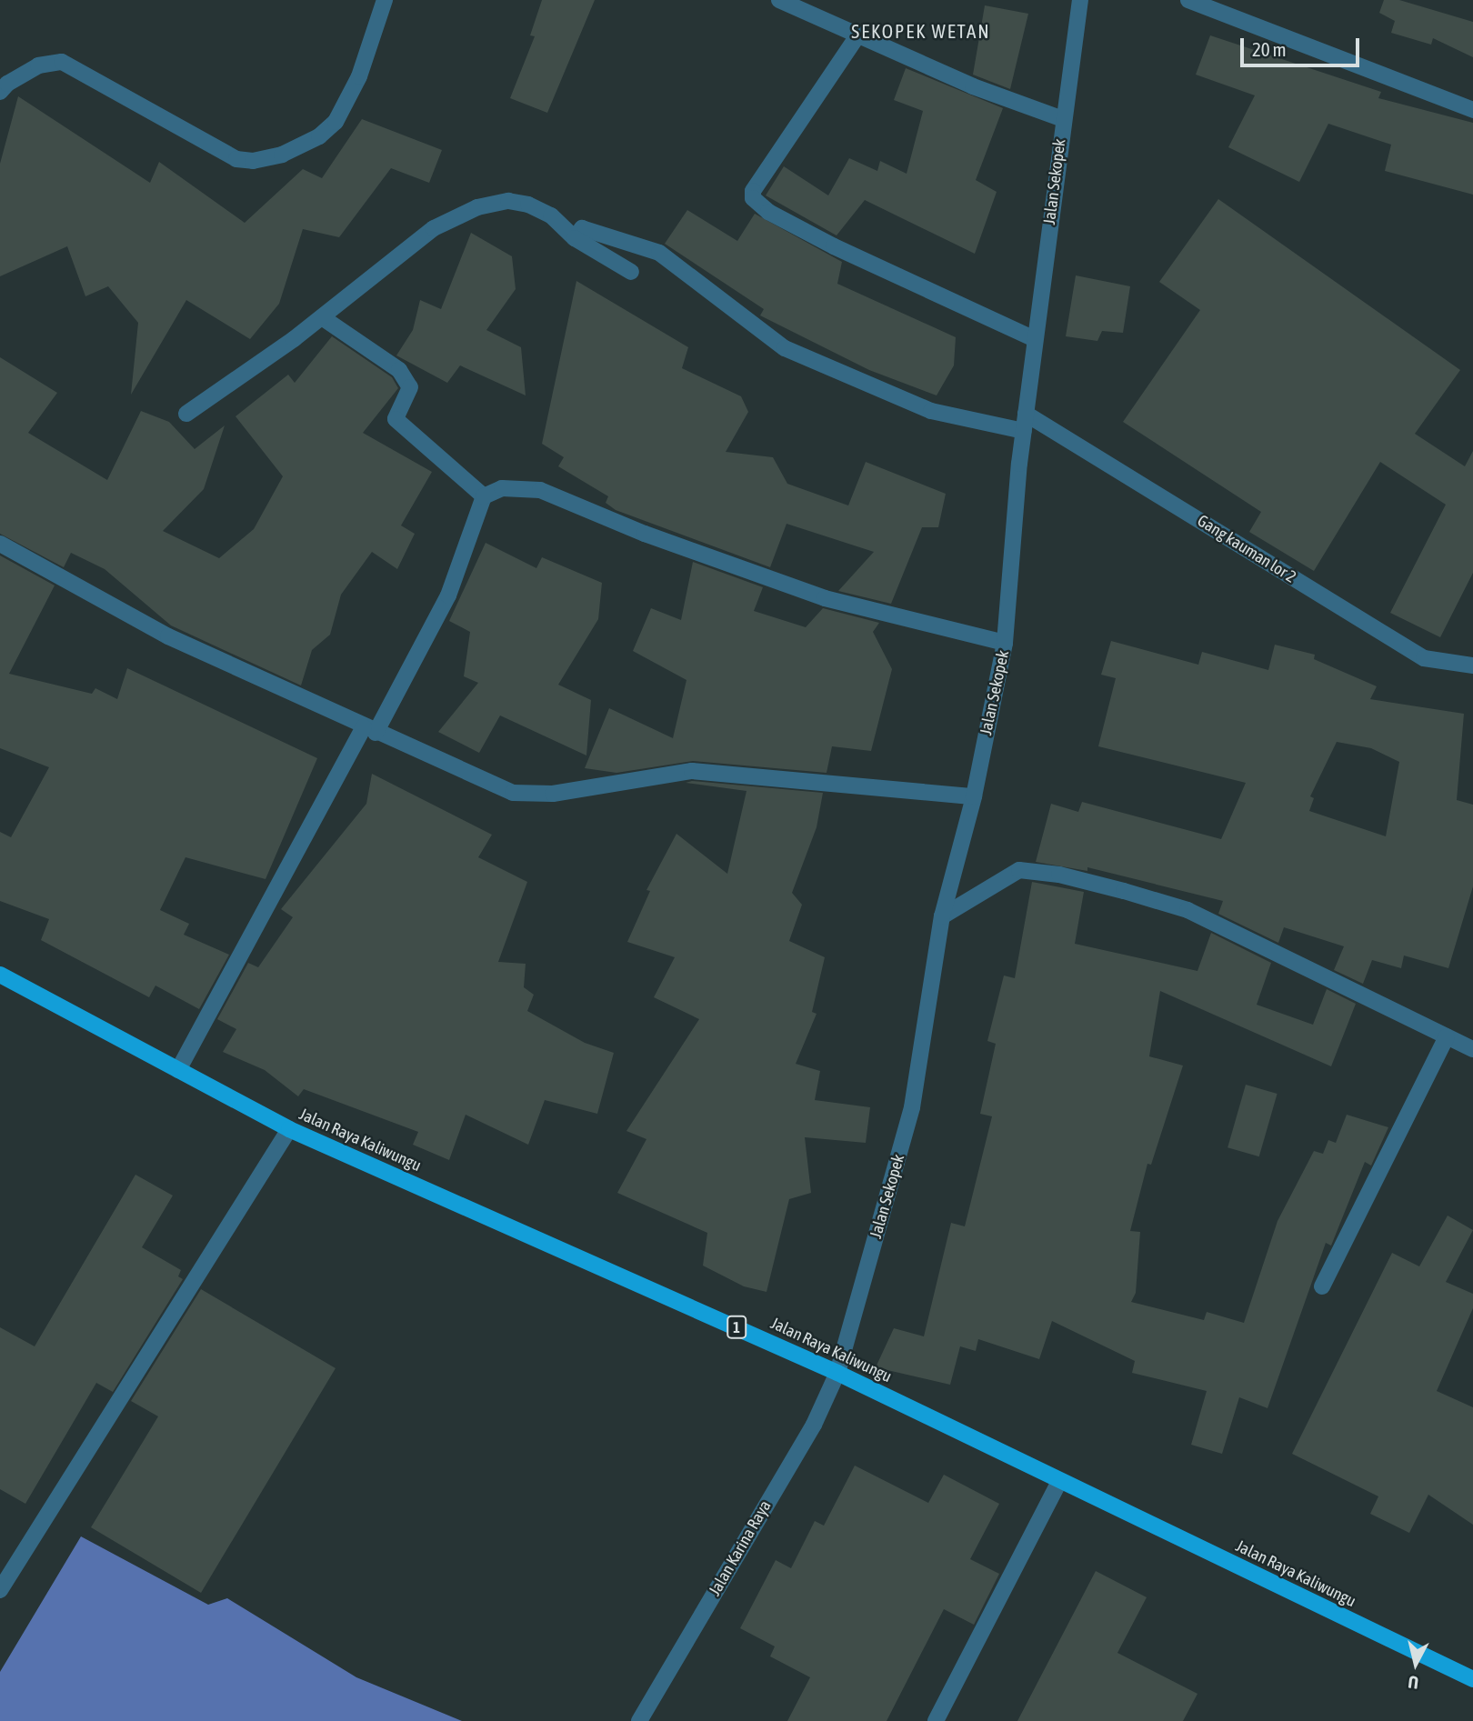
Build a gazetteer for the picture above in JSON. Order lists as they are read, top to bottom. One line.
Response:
{"streets":{"main road":["Jalan Raya Kaliwungu","1"],"street":["Jalan Sekopek","Gang kauman lor 2","Jalan Karina Raya"]},"crossings":[["Jalan Sekopek","Gang kauman lor 2"],["Jalan Sekopek","Jalan Raya Kaliwungu"],["Jalan Sekopek","Jalan Karina Raya"],["Jalan Raya Kaliwungu","Jalan Karina Raya"]],"districts":["SEKOPEK WETAN"],"scale_bar":"20 m","north":"bottom"}
